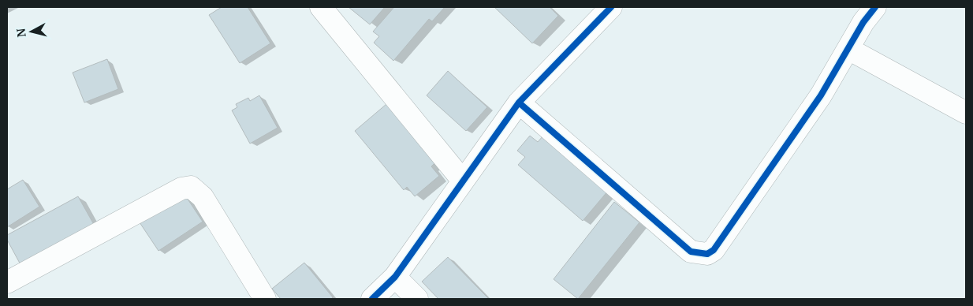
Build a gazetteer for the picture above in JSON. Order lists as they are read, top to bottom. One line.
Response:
{"north":"left"}
